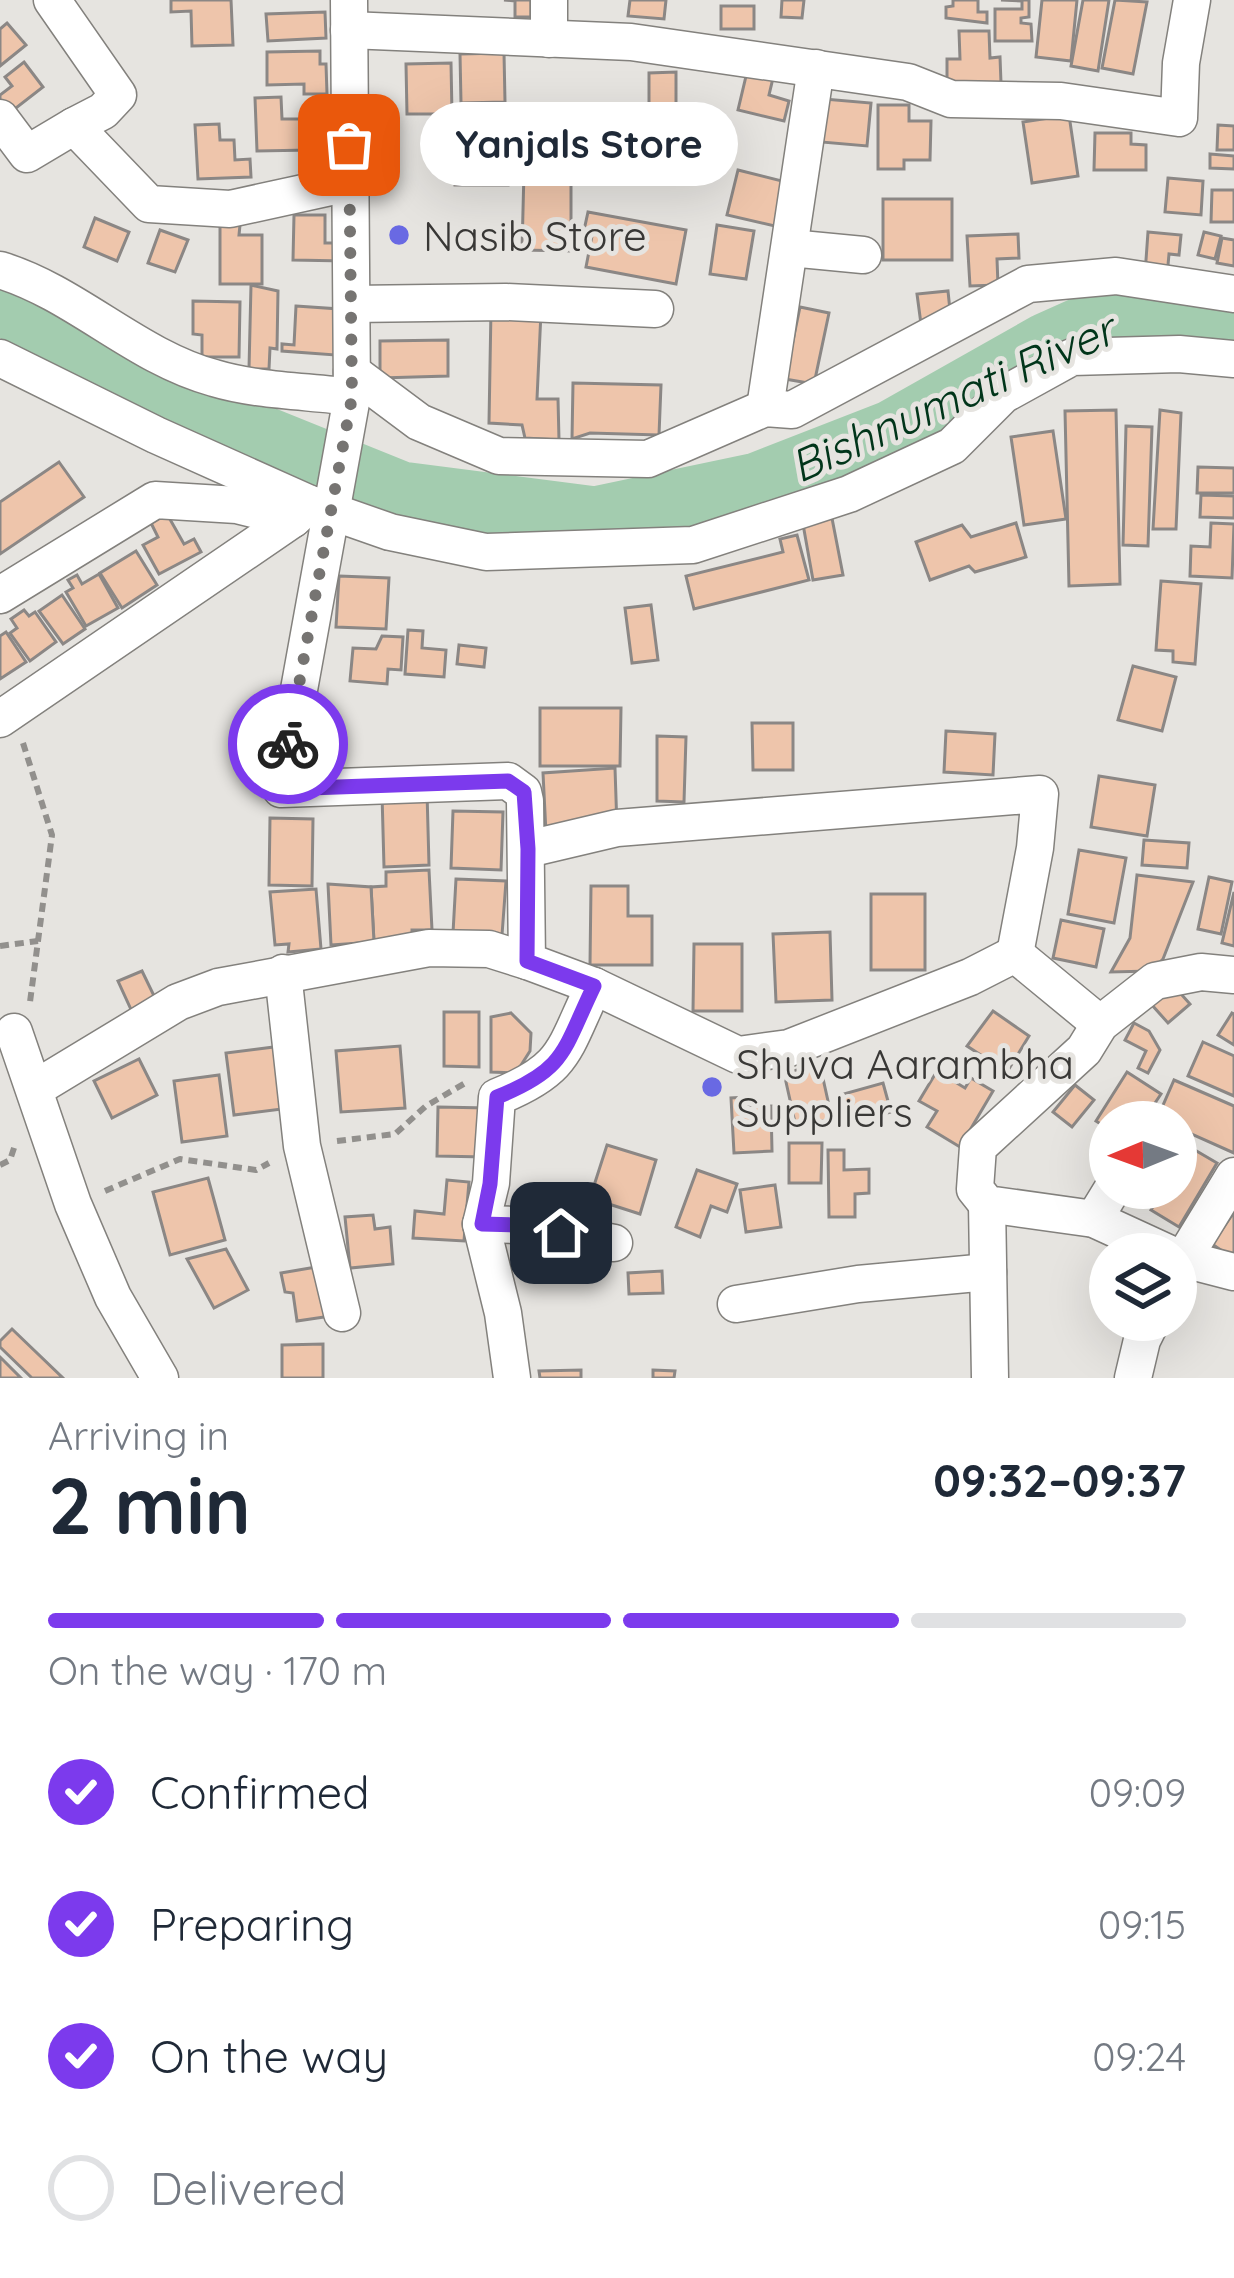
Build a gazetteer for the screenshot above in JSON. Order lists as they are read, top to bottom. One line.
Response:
{"water":["Bishnumati River"],"places":["Yanjals Store","Nasib Store","Shuva Aarambha Suppliers"],"north":"left","page":{"bubble":"Yanjals Store","heading":["2 min","Arriving in","09:32–09:37"],"bar":"On the way · 170 m","list":[["Confirmed","09:09"],["Preparing","09:15"],["On the way","09:24"],"Delivered"]}}
